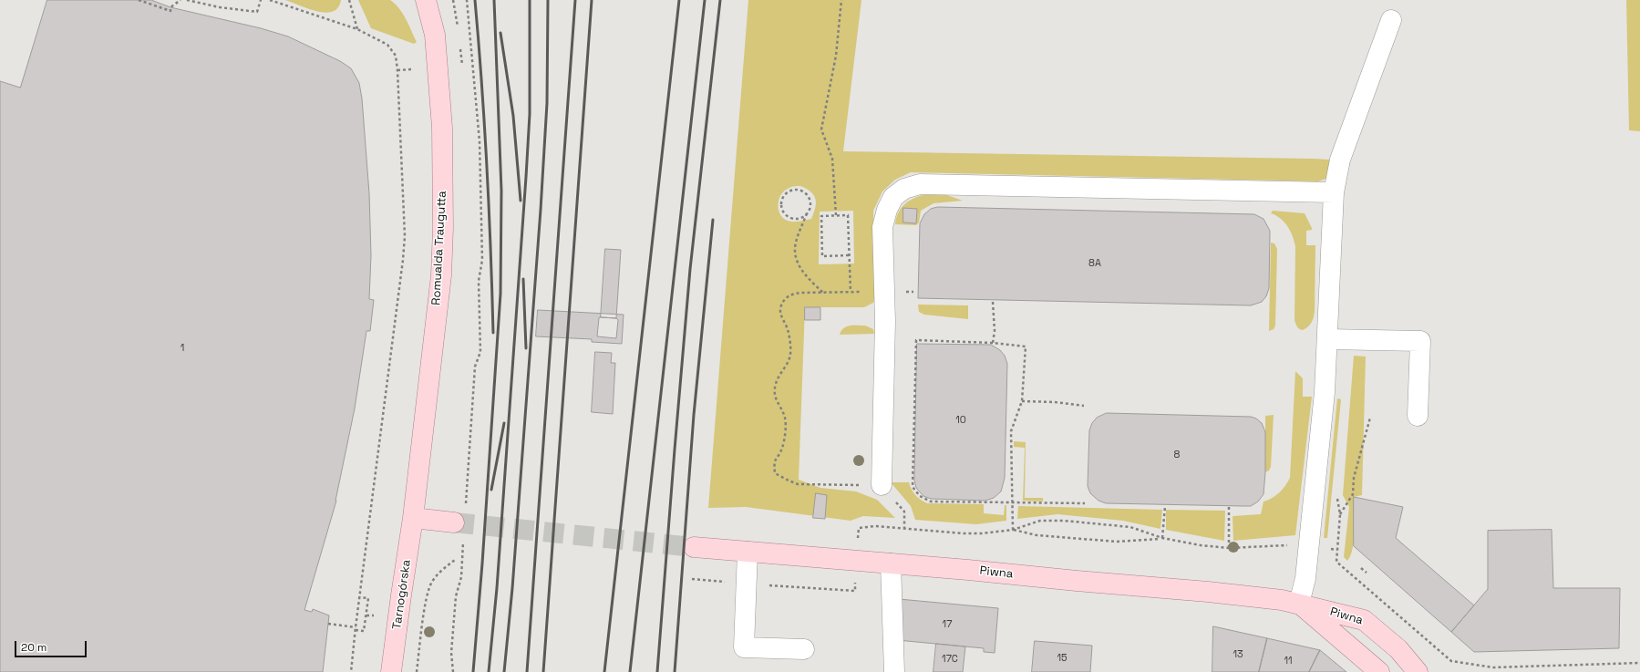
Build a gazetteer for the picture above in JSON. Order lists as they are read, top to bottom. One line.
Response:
{"streets":{"main road":["Romualda Traugutta","Piwna","Tarnogórska"]},"crossings":[["Romualda Traugutta","Tarnogórska"]],"house_numbers":["8A","1","10","8","17","13","15","17C","11"],"scale_bar":"20 m"}
